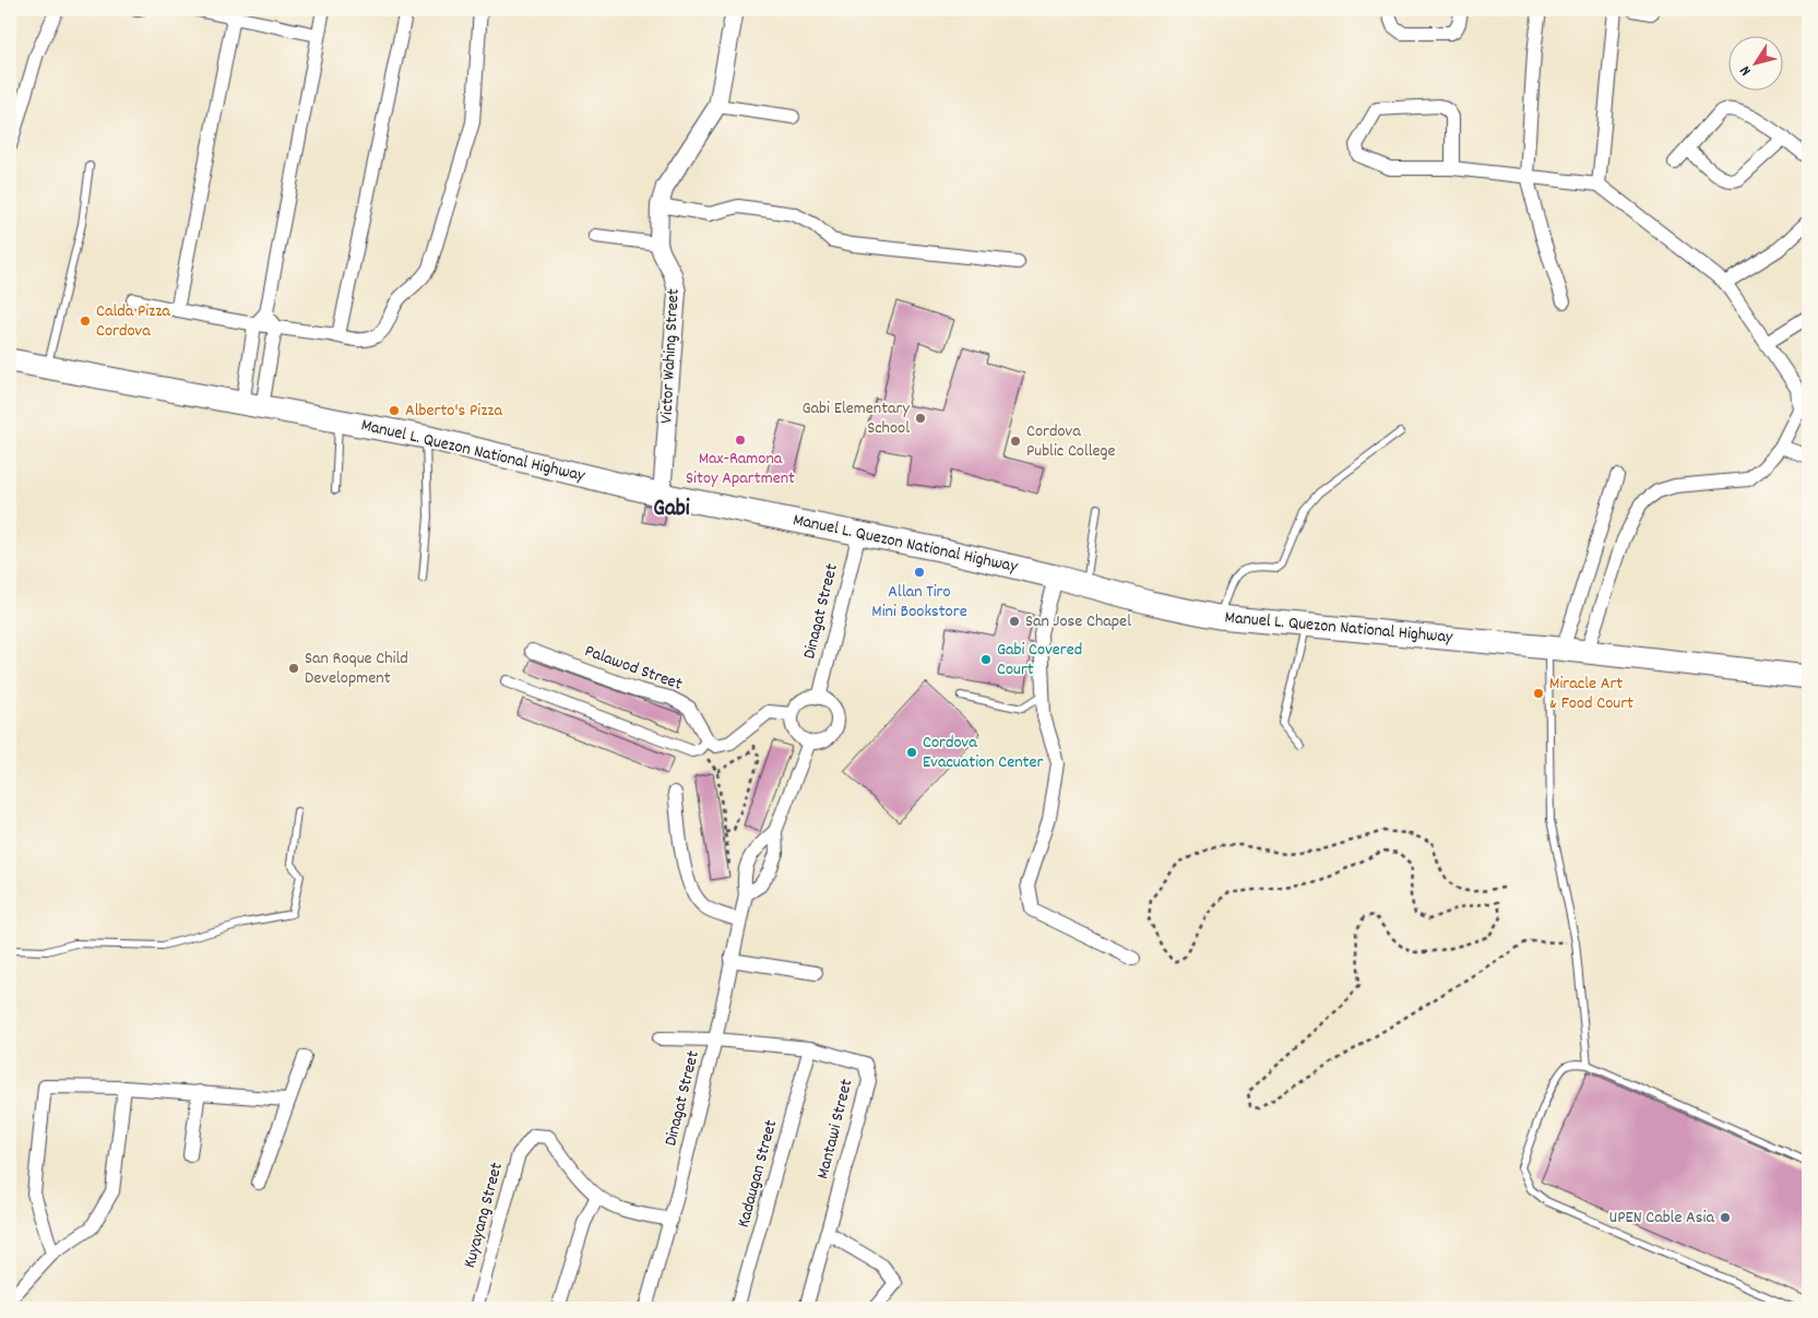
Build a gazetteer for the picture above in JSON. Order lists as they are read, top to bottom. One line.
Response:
{"streets":{"main road":["Manuel L. Quezon National Highway"],"street":["Victor Wahing Street","Dinagat Street","Palawod Street","Mantawi Street","Kadaugan Street","Kuyayang Street"]},"crossings":[["Victor Wahing Street","Manuel L. Quezon National Highway"],["Manuel L. Quezon National Highway","Dinagat Street"],["Dinagat Street","Mantawi Street"],["Mantawi Street","Kadaugan Street"]],"districts":["Gabi"],"places":["Calda Pizza Cordova","Alberto's Pizza","Gabi Elementary School","Max-Ramona Sitoy Apartment","Cordova Public College","Allan Tiro Mini Bookstore","San Jose Chapel","Gabi Covered Court","San Roque Child Development","Miracle Art & Food Court","Cordova Evacuation Center","UPEN Cable Asia"],"north":"bottom left"}
